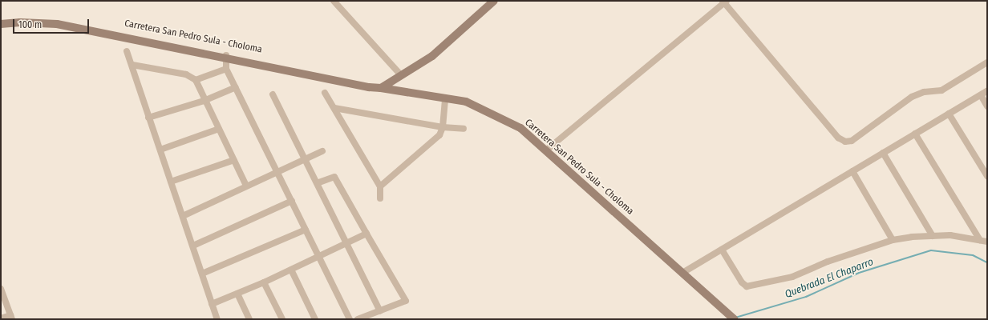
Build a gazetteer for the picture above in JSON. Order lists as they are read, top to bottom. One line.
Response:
{"streets":{"main road":["Carretera San Pedro Sula - Choloma"]},"water":["Quebrada El Chaparro"],"scale_bar":"100 m"}
